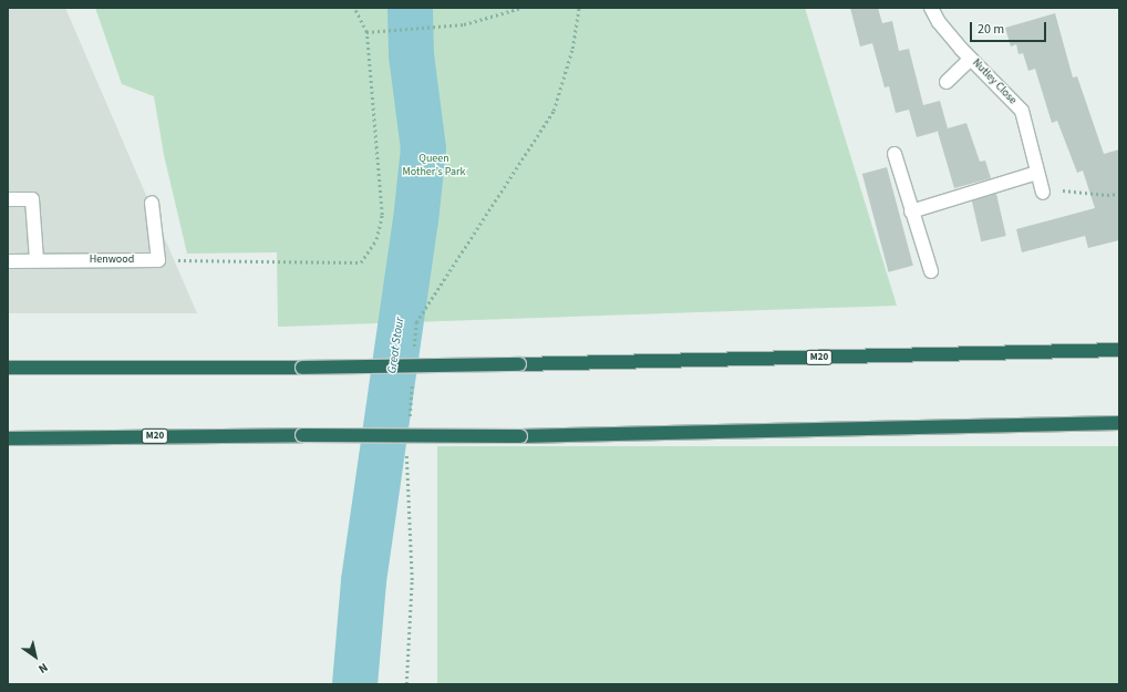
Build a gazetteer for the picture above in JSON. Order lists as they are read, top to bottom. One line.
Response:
{"streets":{"highway":["M20"],"street":["Nutley Close","Henwood"]},"water":["Great Stour"],"parks":["Queen Mother’s Park"],"scale_bar":"20 m","north":"bottom right"}
